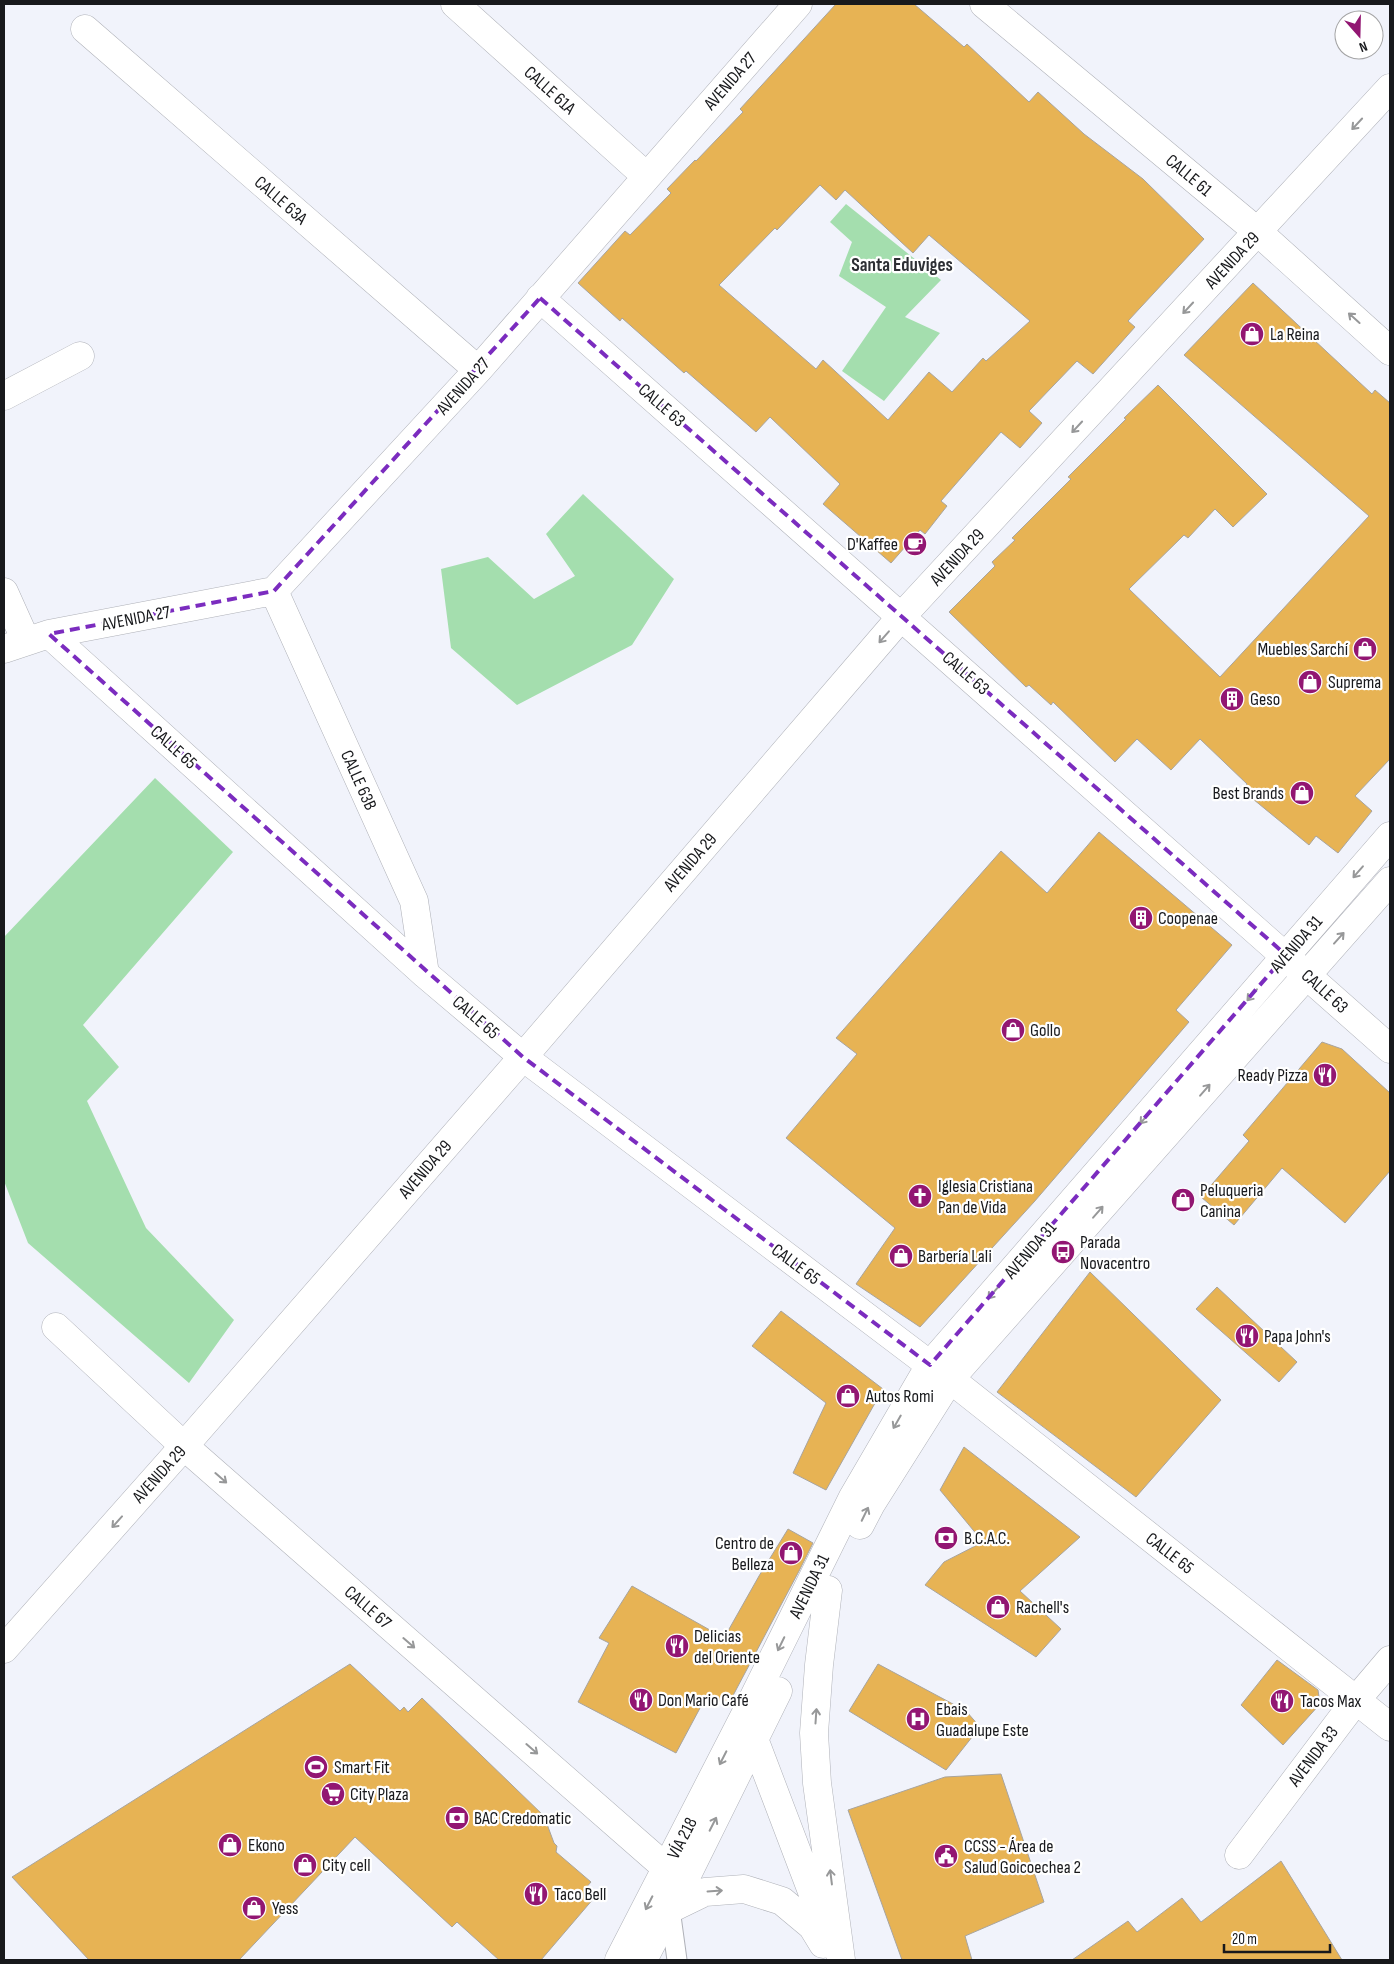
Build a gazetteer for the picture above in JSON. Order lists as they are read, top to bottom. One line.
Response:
{"streets":{"street":["AVENIDA 27","CALLE 61A","CALLE 61","CALLE 63A","AVENIDA 29","CALLE 63","CALLE 65","CALLE 63B","AVENIDA 31","CALLE 67","AVENIDA 33","VÍA 218"]},"crossings":[["AVENIDA 27","CALLE 61A"],["AVENIDA 27","CALLE 63A"],["AVENIDA 27","CALLE 63"],["AVENIDA 27","CALLE 65"],["AVENIDA 27","CALLE 63B"],["CALLE 61","AVENIDA 29"],["AVENIDA 29","CALLE 63"],["AVENIDA 29","CALLE 65"],["AVENIDA 29","CALLE 67"],["CALLE 63","AVENIDA 31"],["CALLE 65","CALLE 63B"],["CALLE 65","AVENIDA 31"],["CALLE 65","AVENIDA 33"],["AVENIDA 31","VÍA 218"],["CALLE 67","VÍA 218"]],"one_way":["AVENIDA 29","CALLE 67"],"districts":["Santa Eduviges"],"places":{"shop":["La Reina","Muebles Sarchí","Suprema","Best Brands","Gollo","Peluqueria Canina","Barbería Lali","Autos Romi","Centro de Belleza","Rachell's","Ekono","City cell","Yess"],"cafe":["D'Kaffee"],"building":["Geso","Coopenae"],"restaurant":["Ready Pizza","Papa John's","Delicias del Oriente","Don Mario Café","Tacos Max","Taco Bell"],"church":["Iglesia Cristiana Pan de Vida"],"bus stop":["Parada Novacentro"],"bank":["B.C.A.C.","BAC Credomatic"],"hospital":["Ebais Guadalupe Este"],"sports":["Smart Fit"],"supermarket":["City Plaza"],"public building":["CCSS - Área de Salud Goicoechea 2"]},"scale_bar":"20 m","north":"bottom"}
